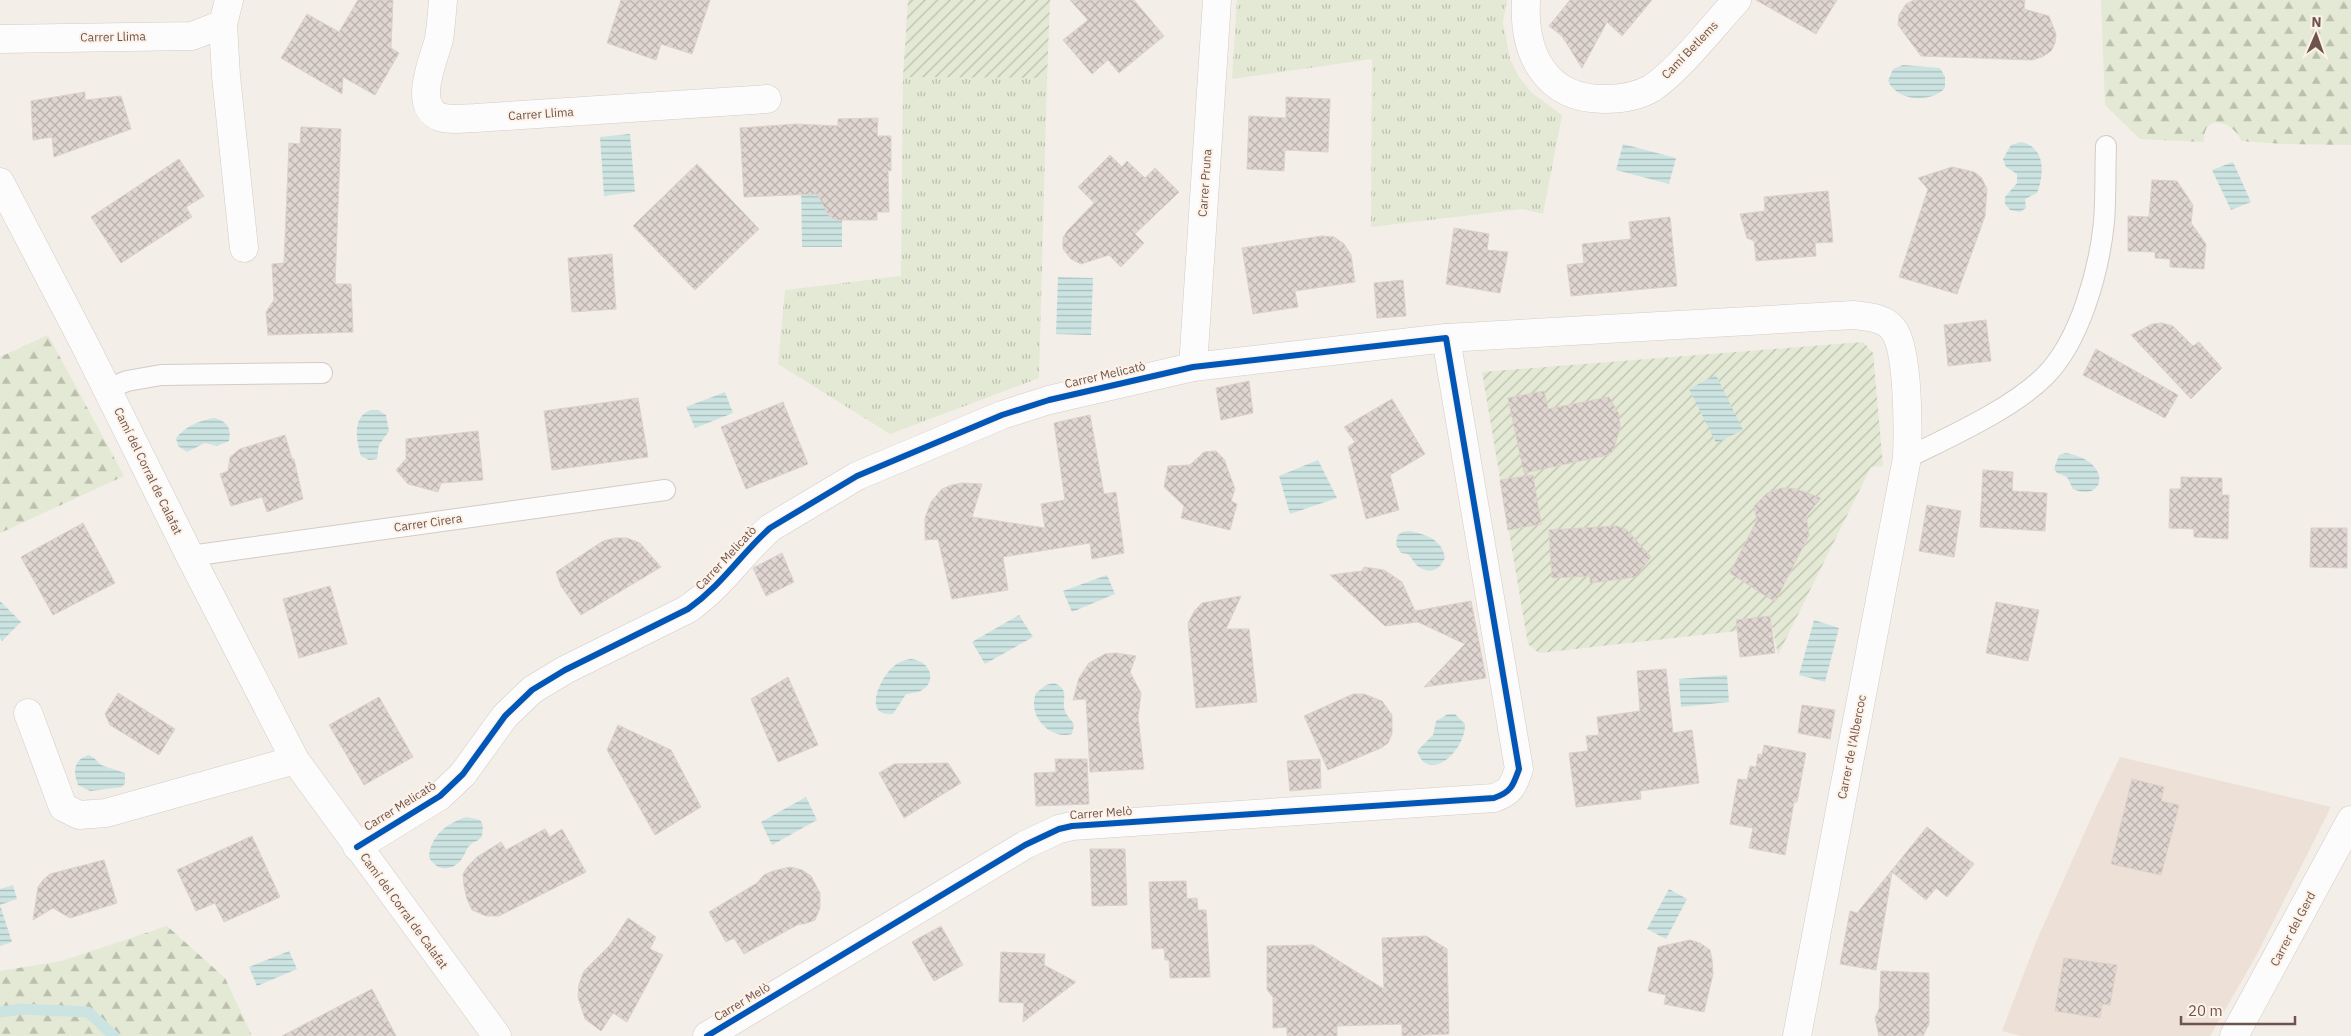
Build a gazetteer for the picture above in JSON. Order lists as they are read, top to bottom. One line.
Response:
{"streets":{"street":["Carrer Llima","Camí Betlems","Carrer Pruna","Carrer Melicatò","Camí del Corral de Calafat","Carrer de l'Albercoc","Carrer Melò","Carrer del Gerd"],"lane":["Carrer Cirera"]},"crossings":[["Carrer Pruna","Carrer Melicatò"],["Carrer Melicatò","Camí del Corral de Calafat"],["Carrer Melicatò","Carrer de l'Albercoc"],["Carrer Melicatò","Carrer Melò"],["Camí del Corral de Calafat","Carrer Cirera"],["Carrer de l'Albercoc","Carrer Melò"]],"scale_bar":"20 m","north":"top"}
